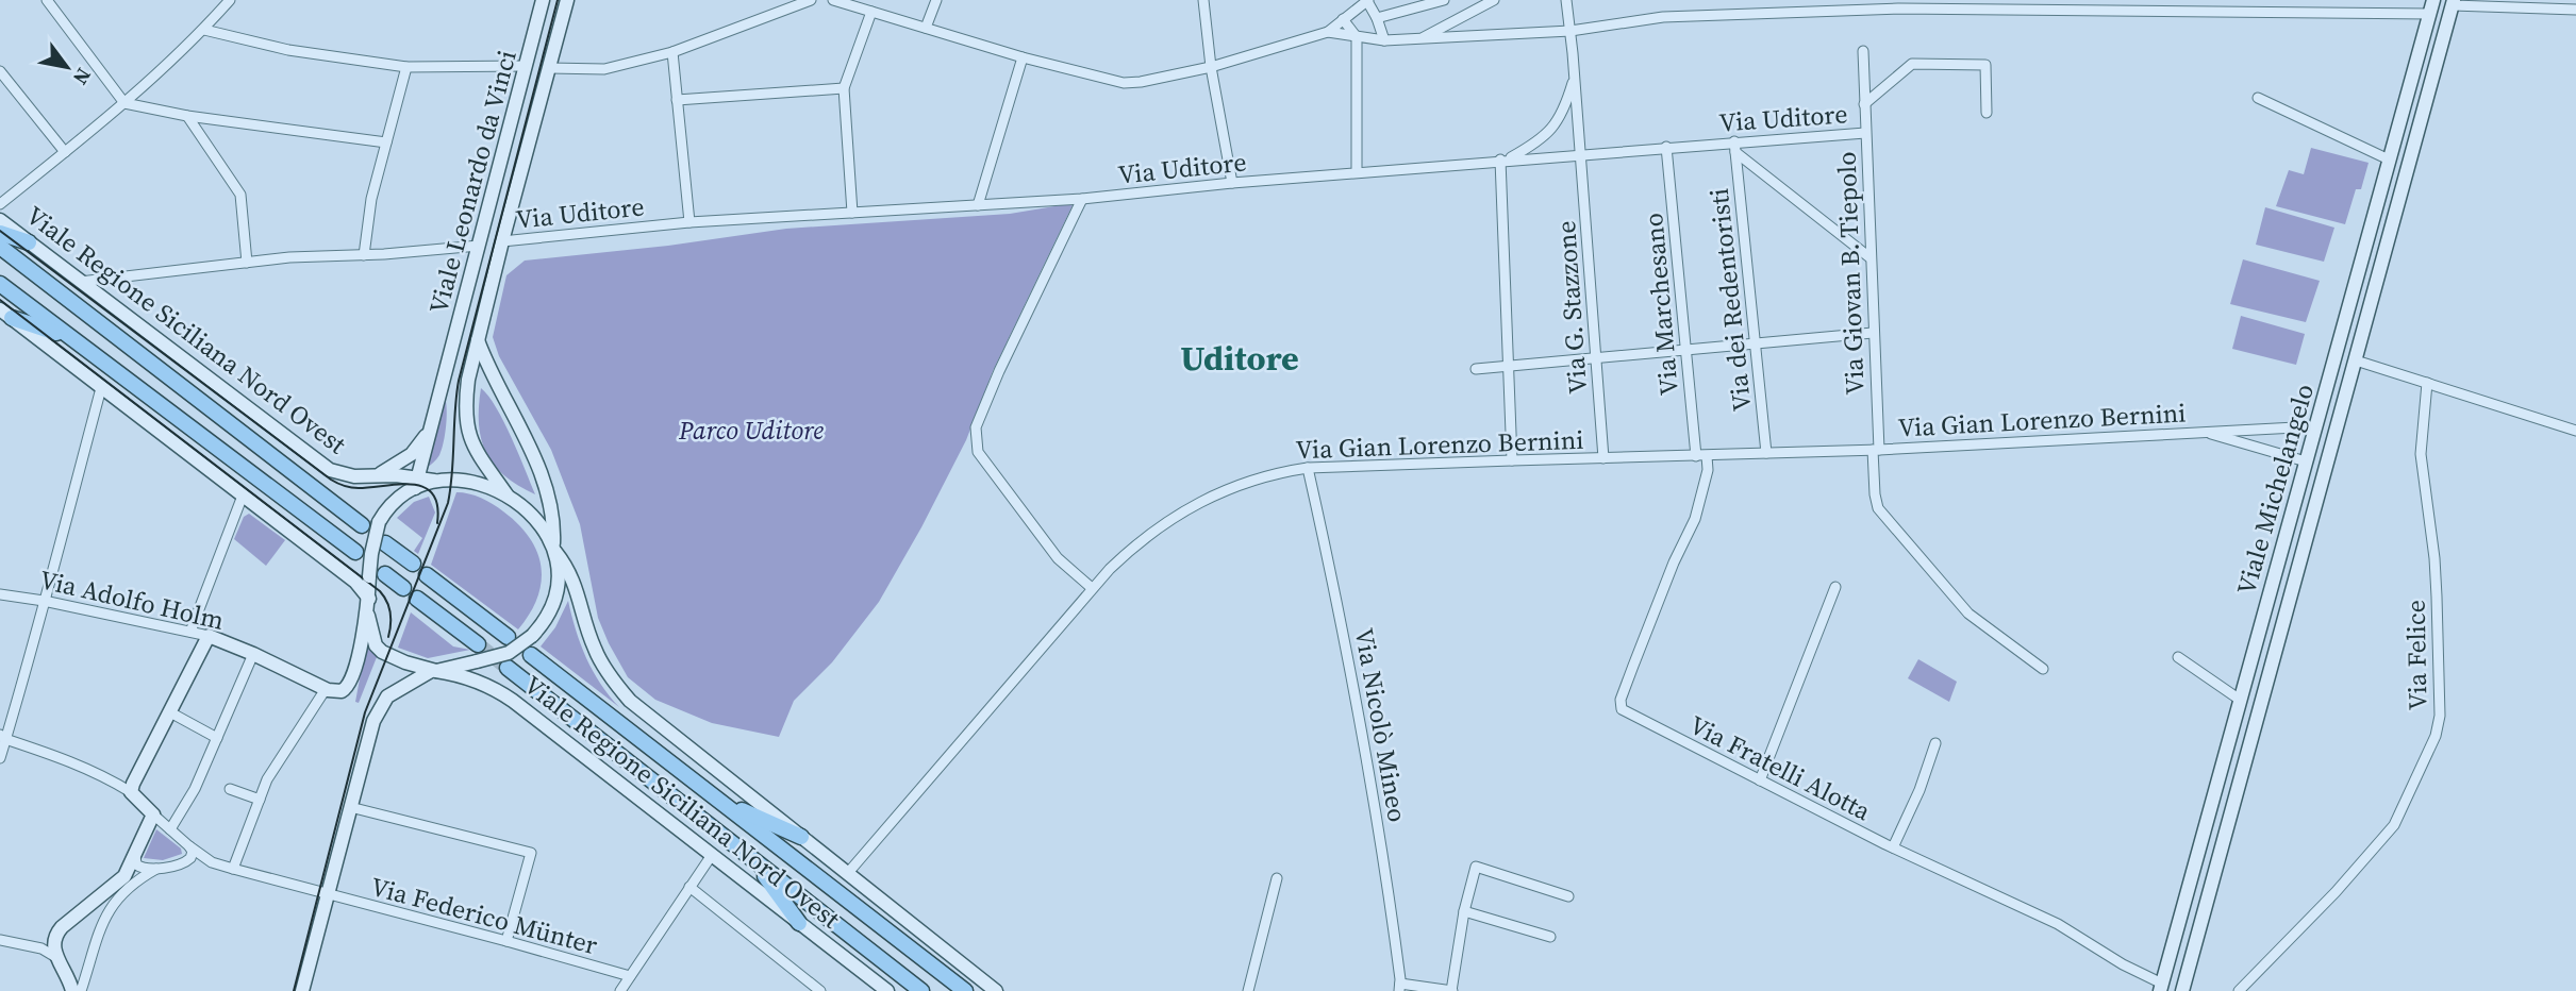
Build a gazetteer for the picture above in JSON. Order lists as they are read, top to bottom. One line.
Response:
{"streets":{"main road":["Viale Regione Siciliana Nord Ovest"],"street":["Via Uditore","Viale Leonardo da Vinci","Via Giovan B. Tiepolo","Via dei Redentoristi","Via Marchesano","Via G. Stazzone","Via Gian Lorenzo Bernini","Viale Michelangelo","Via Adolfo Holm","Via Felice","Via Nicolò Mineo","Via Fratelli Alotta","Via Federico Münter"]},"crossings":[["Via Uditore","Viale Leonardo da Vinci"],["Via Uditore","Via Giovan B. Tiepolo"],["Via Uditore","Via dei Redentoristi"],["Via Uditore","Via Marchesano"],["Via Uditore","Via G. Stazzone"],["Viale Leonardo da Vinci","Viale Regione Siciliana Nord Ovest"],["Via Giovan B. Tiepolo","Via Gian Lorenzo Bernini"],["Via dei Redentoristi","Via Gian Lorenzo Bernini"],["Via Marchesano","Via Gian Lorenzo Bernini"],["Via Marchesano","Via Fratelli Alotta"],["Via G. Stazzone","Via Gian Lorenzo Bernini"],["Viale Regione Siciliana Nord Ovest","Via Gian Lorenzo Bernini"],["Via Gian Lorenzo Bernini","Viale Michelangelo"],["Via Gian Lorenzo Bernini","Via Nicolò Mineo"],["Via Gian Lorenzo Bernini","Via Fratelli Alotta"],["Viale Michelangelo","Via Fratelli Alotta"]],"districts":["Uditore"],"parks":["Parco Uditore"],"north":"bottom right"}
